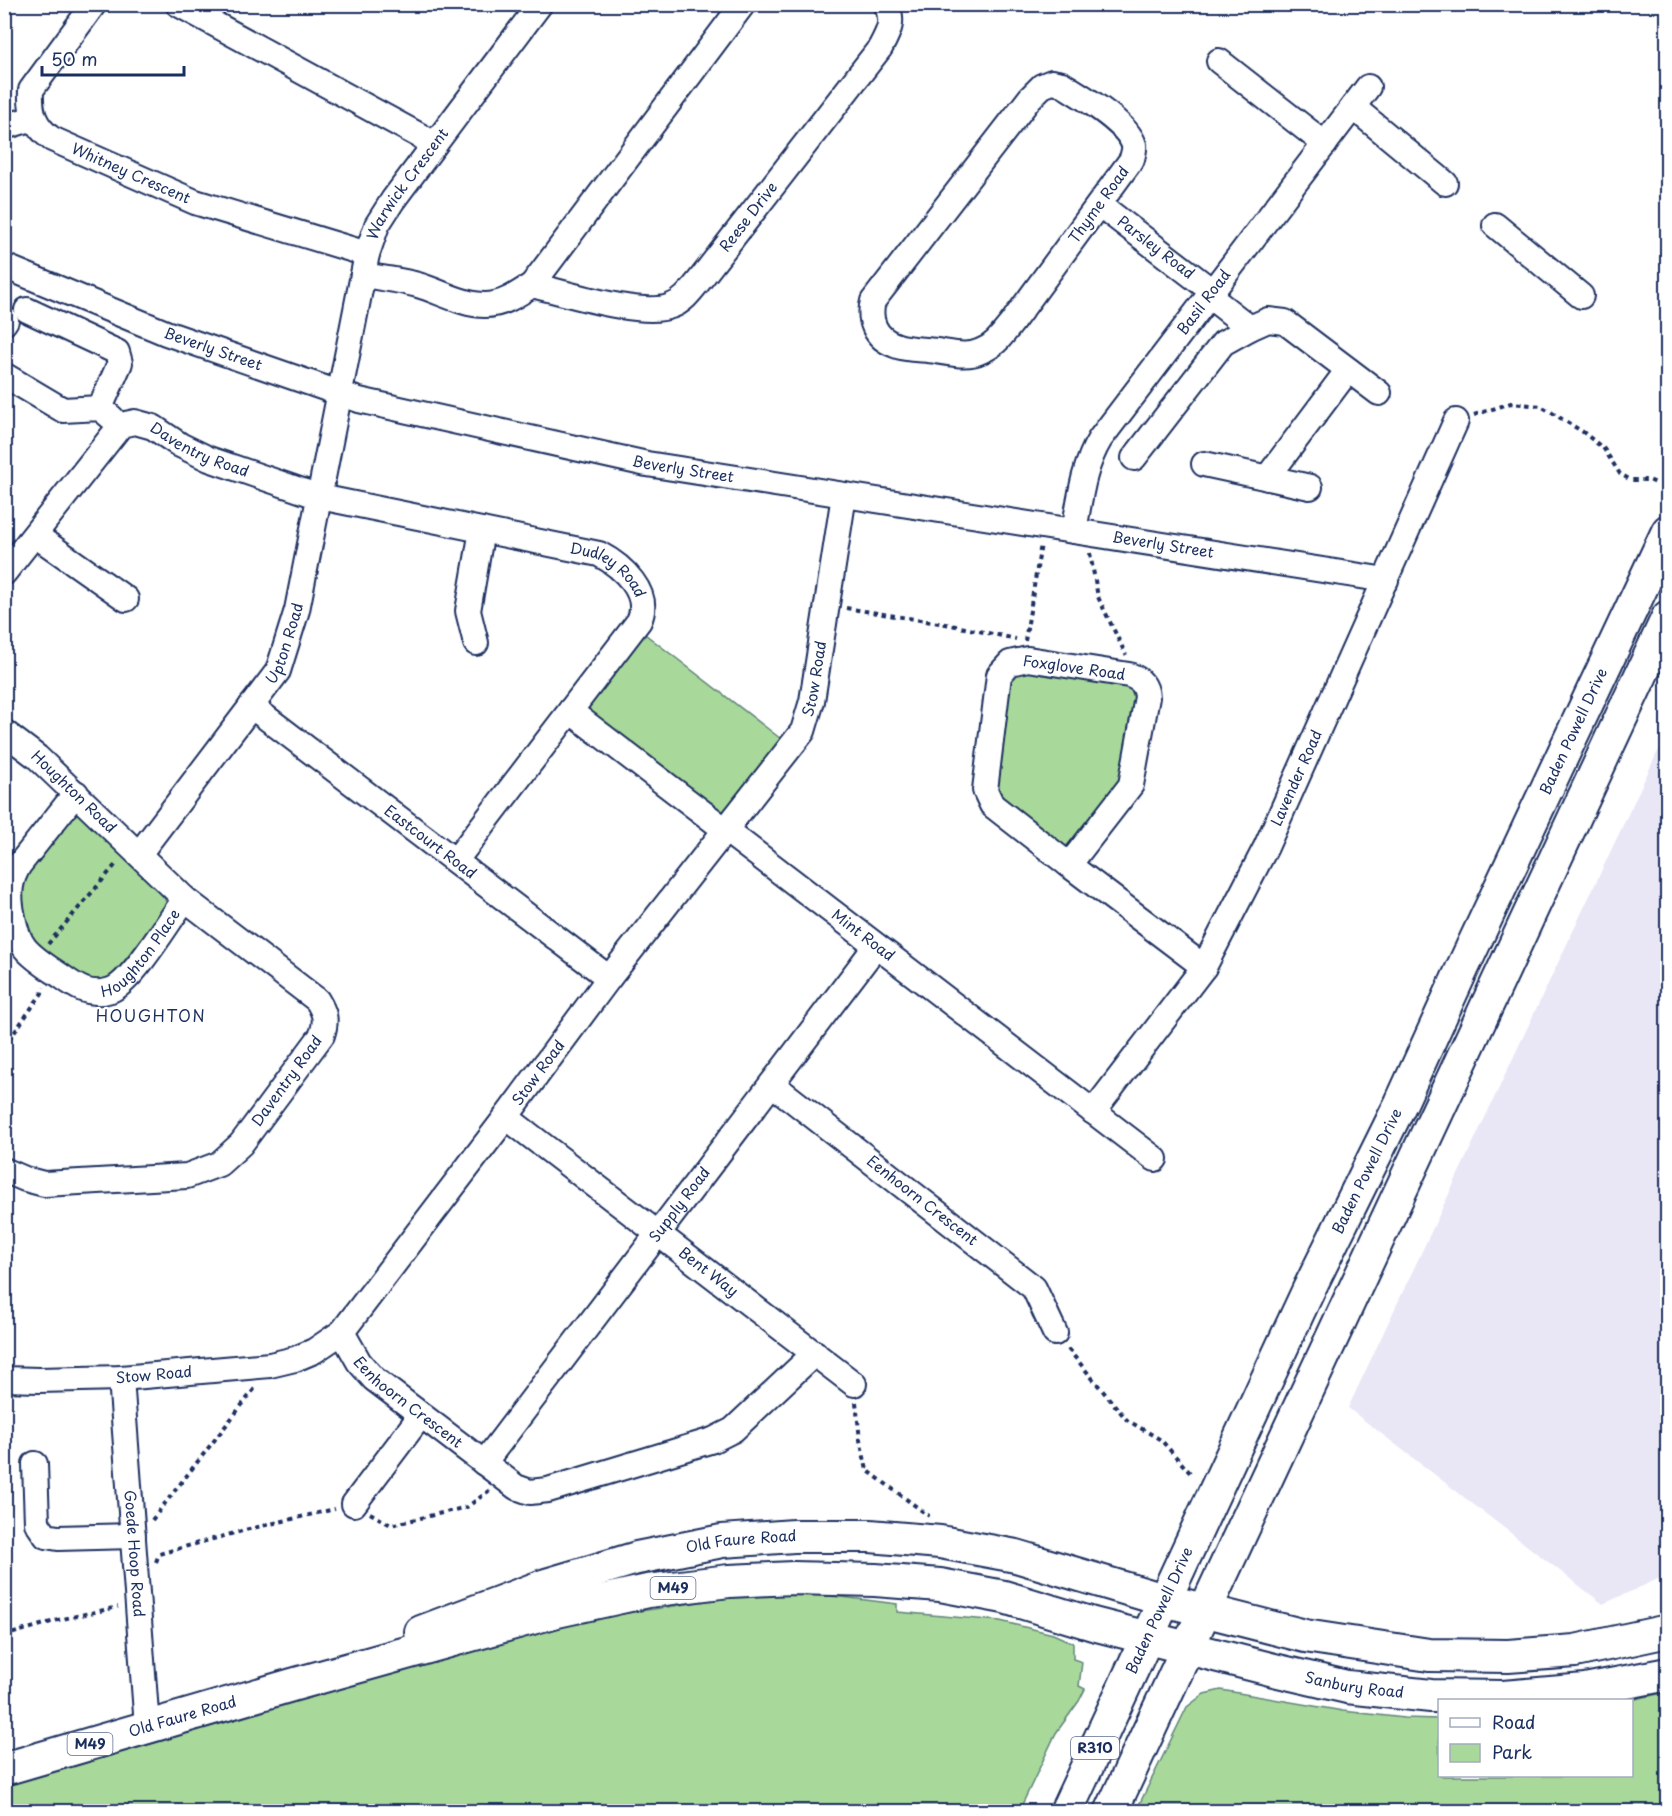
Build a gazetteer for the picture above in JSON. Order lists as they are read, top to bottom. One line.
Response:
{"streets":{"main road":["Baden Powell Drive","Old Faure Road","M49","Sanbury Road","R310"],"street":["Whitney Crescent","Warwick Crescent","Thyme Road","Reese Drive","Parsley Road","Basil Road","Beverly Street","Daventry Road","Dudley Road","Upton Road","Foxglove Road","Stow Road","Lavender Road","Houghton Road","Eastcourt Road","Mint Road","Houghton Place","Eenhoorn Crescent","Supply Road","Bent Way","Goede Hoop Road"]},"crossings":[["Whitney Crescent","Warwick Crescent"],["Warwick Crescent","Beverly Street"],["Warwick Crescent","Upton Road"],["Thyme Road","Parsley Road"],["Parsley Road","Basil Road"],["Basil Road","Beverly Street"],["Beverly Street","Upton Road"],["Beverly Street","Stow Road"],["Beverly Street","Lavender Road"],["Daventry Road","Dudley Road"],["Daventry Road","Upton Road"],["Daventry Road","Houghton Road"],["Daventry Road","Houghton Place"],["Dudley Road","Upton Road"],["Dudley Road","Eastcourt Road"],["Dudley Road","Mint Road"],["Upton Road","Houghton Road"],["Upton Road","Eastcourt Road"],["Foxglove Road","Lavender Road"],["Stow Road","Eastcourt Road"],["Stow Road","Mint Road"],["Stow Road","Eenhoorn Crescent"],["Stow Road","Bent Way"],["Stow Road","Goede Hoop Road"],["Baden Powell Drive","Old Faure Road"],["Lavender Road","Mint Road"],["Houghton Road","Houghton Place"],["Mint Road","Supply Road"],["Eenhoorn Crescent","Supply Road"],["Eenhoorn Crescent","Bent Way"],["Supply Road","Bent Way"],["Old Faure Road","Goede Hoop Road"],["Old Faure Road","Sanbury Road"],["Old Faure Road","R310"],["Sanbury Road","R310"]],"districts":["HOUGHTON"],"legend":["Road","Park"],"scale_bar":"50 m"}
